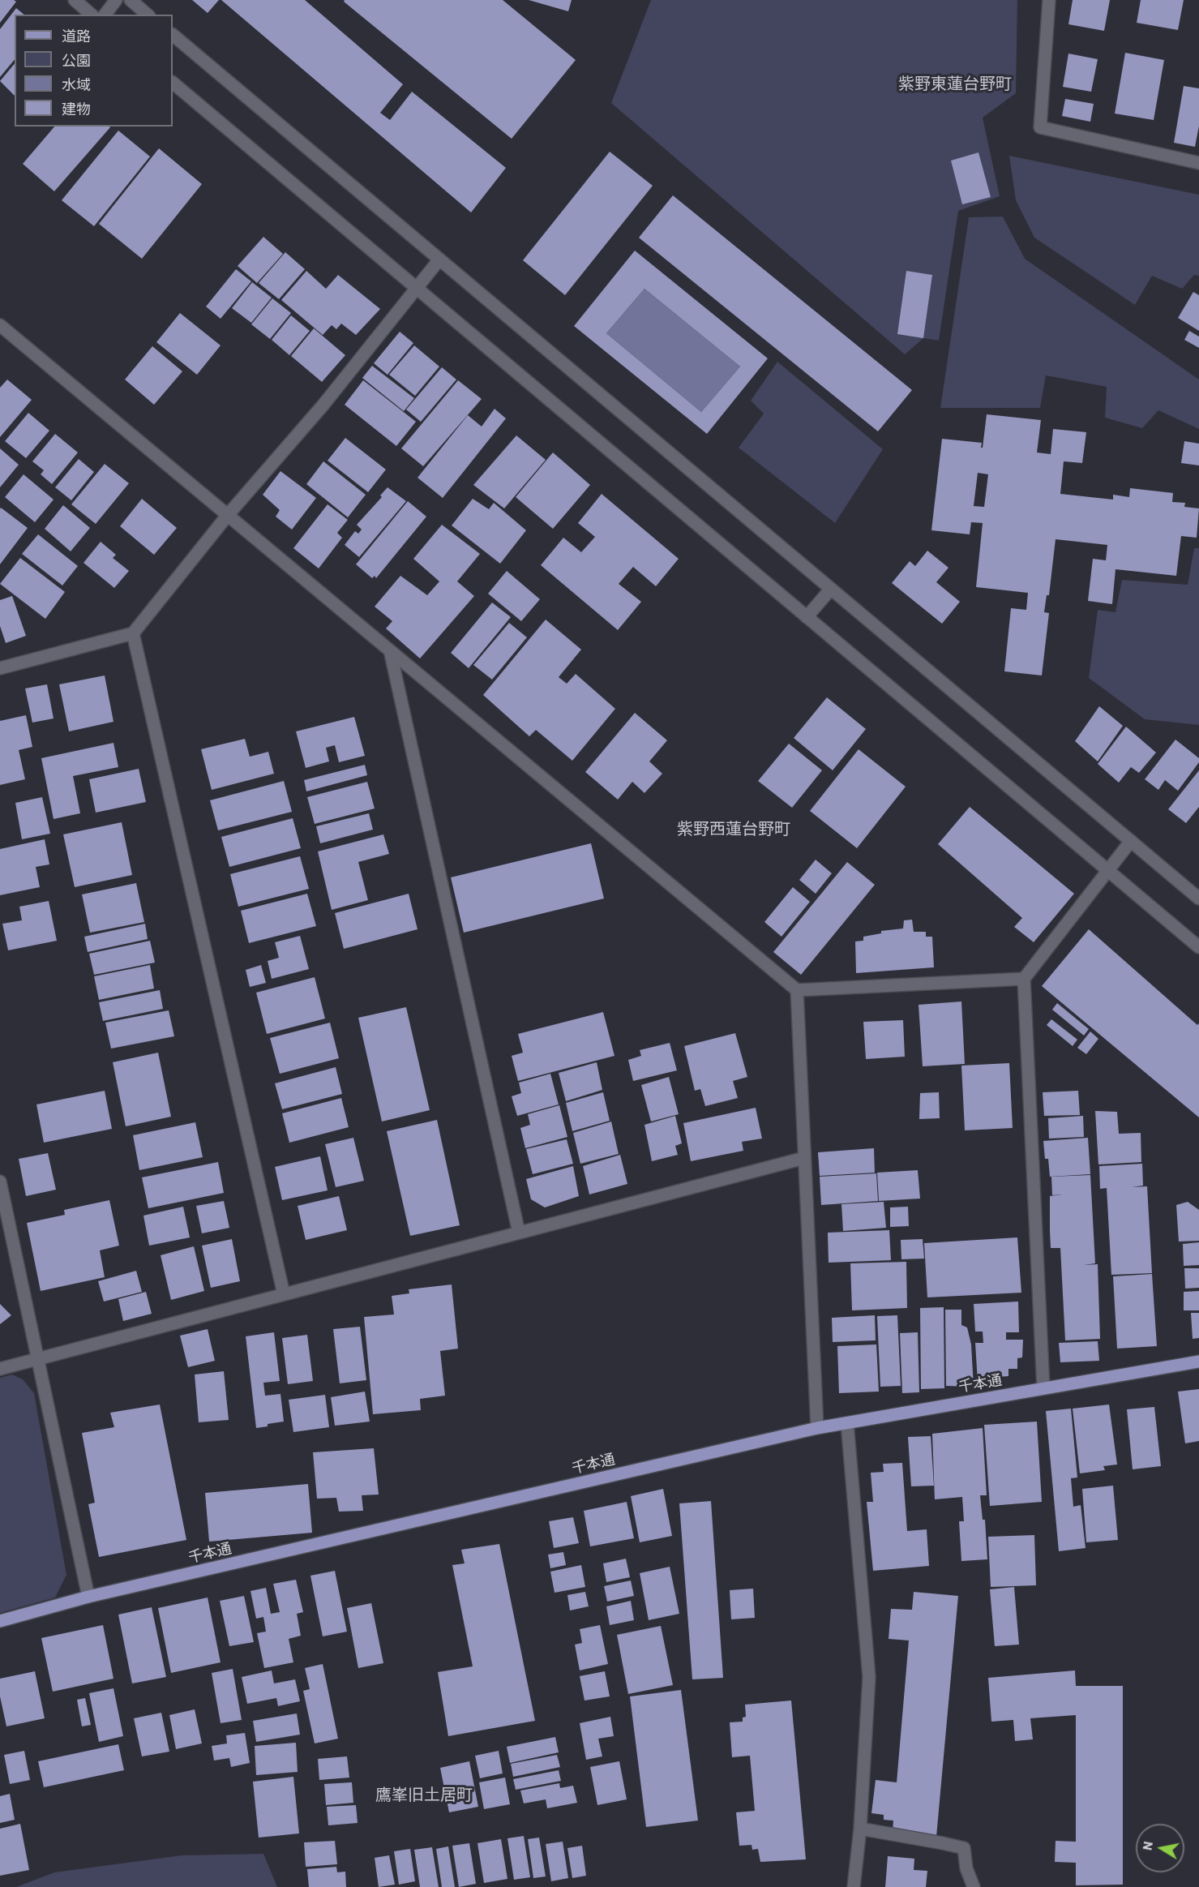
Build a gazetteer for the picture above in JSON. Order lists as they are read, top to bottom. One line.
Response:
{"streets":{"main road":["千本通"]},"districts":["紫野東蓮台野町","紫野西蓮台野町","鷹峯旧土居町"],"legend":["道路","公園","水域","建物"],"north":"left"}
